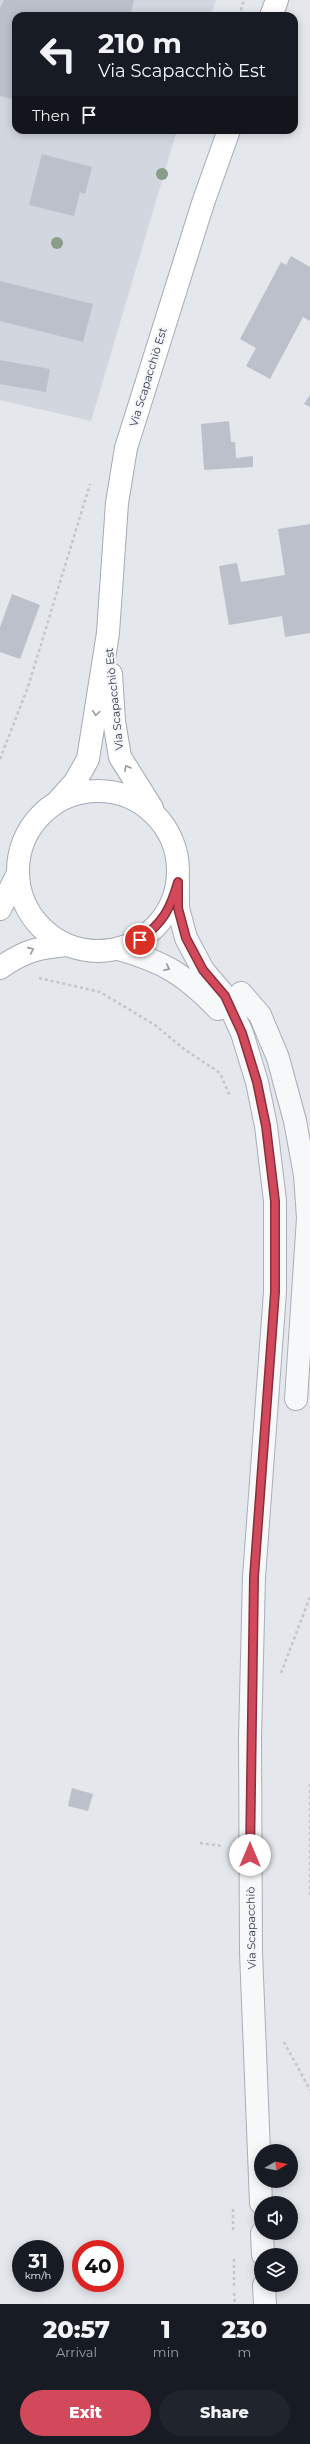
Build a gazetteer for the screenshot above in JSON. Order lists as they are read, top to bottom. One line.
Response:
{"streets":{"main road":["Via Scapacchiò Est"],"street":["Via Scapacchiò"]},"crossings":[["Via Scapacchiò Est","Via Scapacchiò"]],"north":"right","page":{"turn":["210 m","Via Scapacchiò Est"],"then":"Then","speed":"31 km/h","limit":"40","eta":["20:57","Arrival","1","min","230","m"],"buttons":["Exit","Share"]}}
